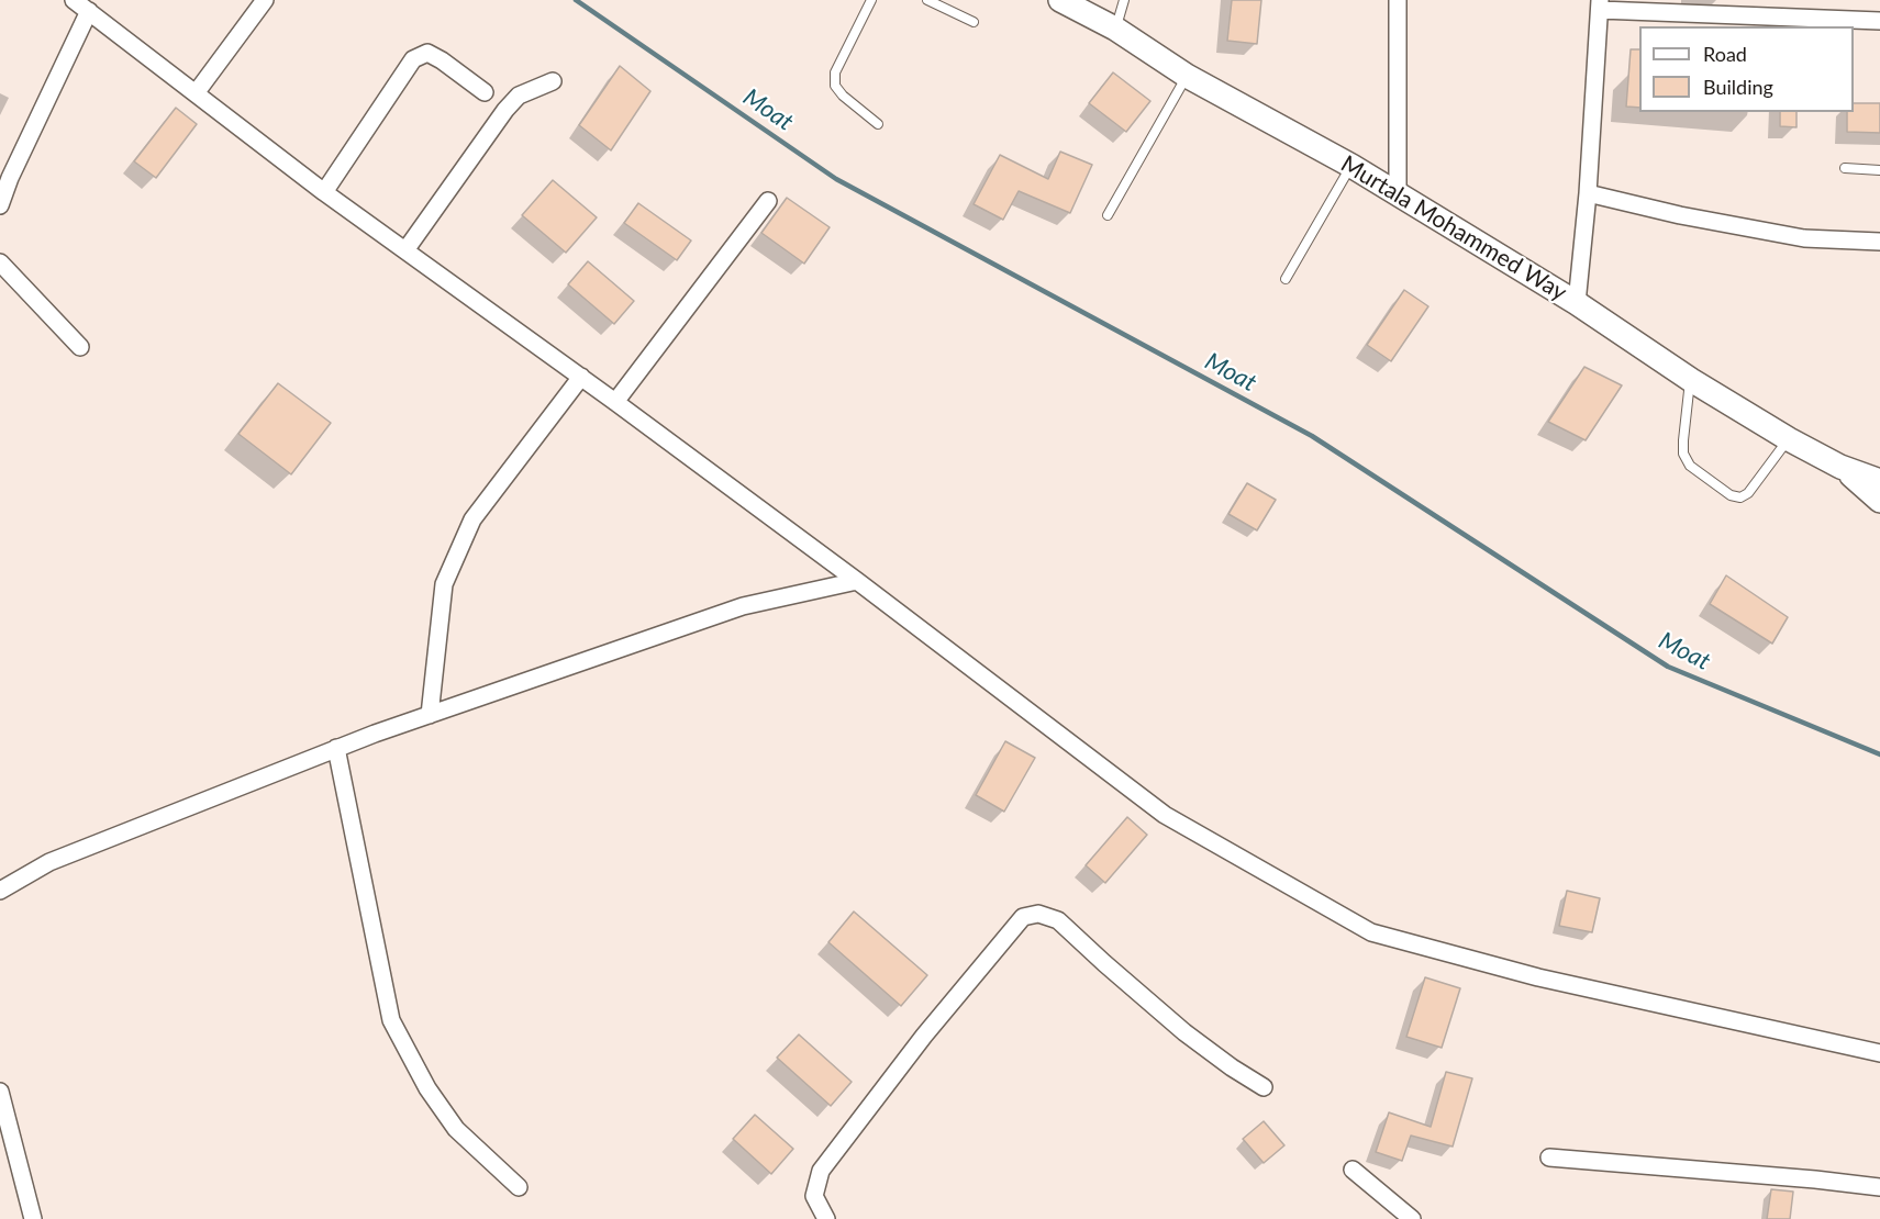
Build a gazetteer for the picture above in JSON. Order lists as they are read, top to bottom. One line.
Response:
{"streets":{"street":["Murtala Mohammed Way"]},"water":["Moat"],"legend":["Road","Building"]}
